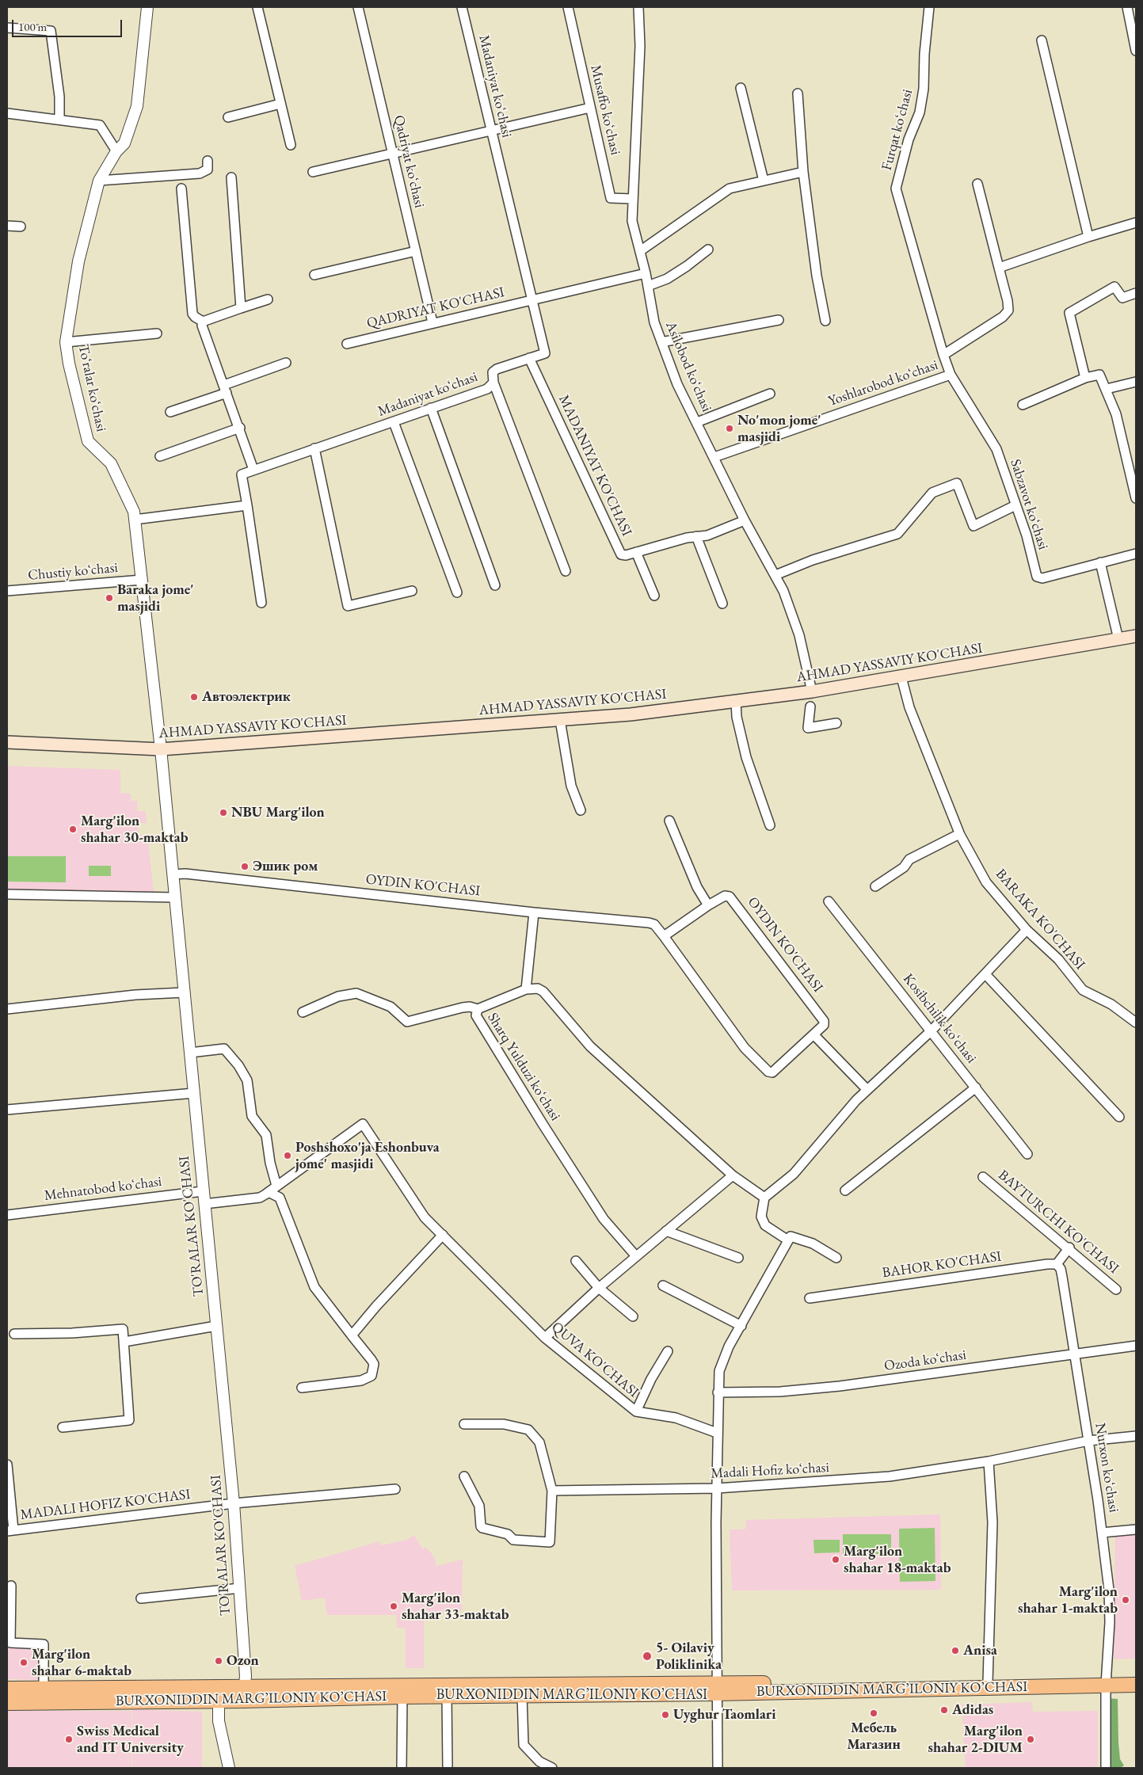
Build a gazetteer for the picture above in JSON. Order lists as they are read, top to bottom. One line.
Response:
{"streets":{"main road":["AHMAD YASSAVIY KO'CHASI","BURXONIDDIN MARG’ILONIY KO’CHASI"],"street":["Madaniyat koʻchasi","Musaffo koʻchasi","Furqat koʻchasi","Qadriyat koʻchasi","QADRIYAT KO'CHASI","Asilobod koʻchasi","Yoshlarobod koʻchasi","Toʻralar koʻchasi","MADANIYAT KO'CHASI","Sabzavot koʻchasi","Chustiy koʻchasi","OYDIN KO'CHASI","BARAKA KO'CHASI","Kosibchilik koʻchasi","Sharq Yulduzi koʻchasi","Mehnatobod koʻchasi","BAYTURCHI KO'CHASI","TO'RALAR KO'CHASI","BAHOR KO'CHASI","QUVA KO'CHASI","Ozoda koʻchasi","Nurxon koʻchasi","Madali Hofiz koʻchasi","MADALI HOFIZ KO'CHASI"]},"crossings":[["Madaniyat koʻchasi","QADRIYAT KO'CHASI"],["Madaniyat koʻchasi","MADANIYAT KO'CHASI"],["Musaffo koʻchasi","Asilobod koʻchasi"],["Furqat koʻchasi","Yoshlarobod koʻchasi"],["Qadriyat koʻchasi","QADRIYAT KO'CHASI"],["QADRIYAT KO'CHASI","Asilobod koʻchasi"],["Asilobod koʻchasi","Yoshlarobod koʻchasi"],["Asilobod koʻchasi","MADANIYAT KO'CHASI"],["Asilobod koʻchasi","AHMAD YASSAVIY KO'CHASI"],["Yoshlarobod koʻchasi","Sabzavot koʻchasi"],["Toʻralar koʻchasi","Chustiy koʻchasi"],["Toʻralar koʻchasi","AHMAD YASSAVIY KO'CHASI"],["Toʻralar koʻchasi","TO'RALAR KO'CHASI"],["AHMAD YASSAVIY KO'CHASI","BARAKA KO'CHASI"],["AHMAD YASSAVIY KO'CHASI","TO'RALAR KO'CHASI"],["OYDIN KO'CHASI","TO'RALAR KO'CHASI"],["Mehnatobod koʻchasi","TO'RALAR KO'CHASI"],["TO'RALAR KO'CHASI","MADALI HOFIZ KO'CHASI"],["TO'RALAR KO'CHASI","BURXONIDDIN MARG’ILONIY KO’CHASI"],["BAHOR KO'CHASI","Nurxon koʻchasi"],["Ozoda koʻchasi","Nurxon koʻchasi"],["Nurxon koʻchasi","Madali Hofiz koʻchasi"],["Nurxon koʻchasi","BURXONIDDIN MARG’ILONIY KO’CHASI"]],"places":["No'mon jome' masjidi","Baraka jome' masjidi","Автоэлектрик","NBU Marg'ilon","Marg'ilon shahar 30-maktab","Эшик ром","Poshshoxo'ja Eshonbuva jome' masjidi","Marg'ilon shahar 18-maktab","Marg'ilon shahar 1-maktab","Marg'ilon shahar 33-maktab","Anisa","5- Oilaviy Poliklinika","Ozon","Marg'ilon shahar 6-maktab","Adidas","Мебель Магазин","Uyghur Taomlari","Swiss Medical and IT University","Marg'ilon shahar 2-DIUM"],"scale_bar":"100 m"}
